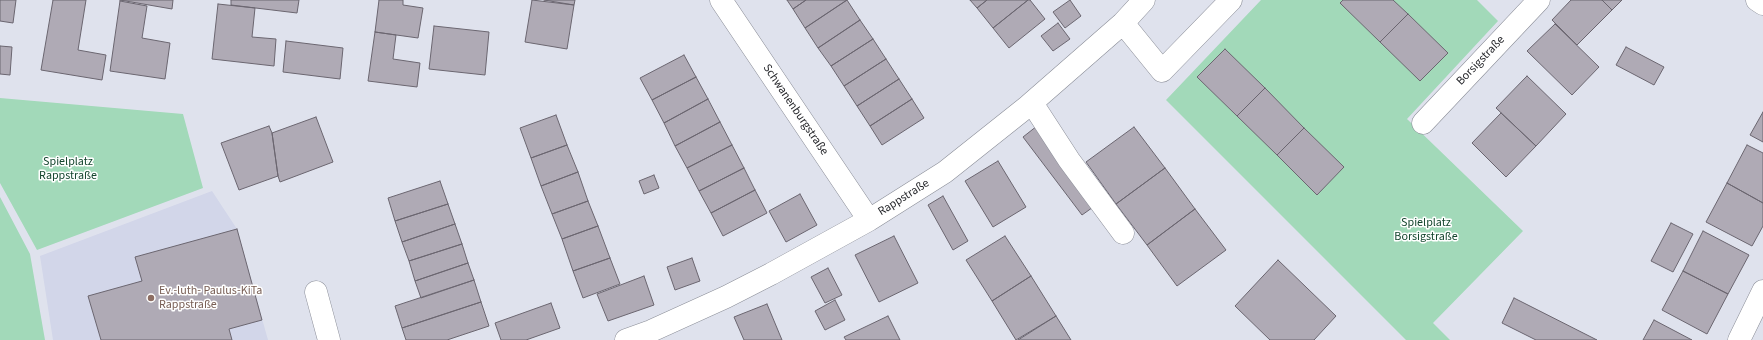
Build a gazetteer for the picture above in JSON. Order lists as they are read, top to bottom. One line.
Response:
{"streets":{"street":["Borsigstraße","Schwanenburgstraße","Rappstraße"]},"crossings":[["Schwanenburgstraße","Rappstraße"]],"parks":["Spielplatz Rappstraße","Spielplatz Borsigstraße"],"places":["Ev.-luth- Paulus-KiTa Rappstraße"]}
